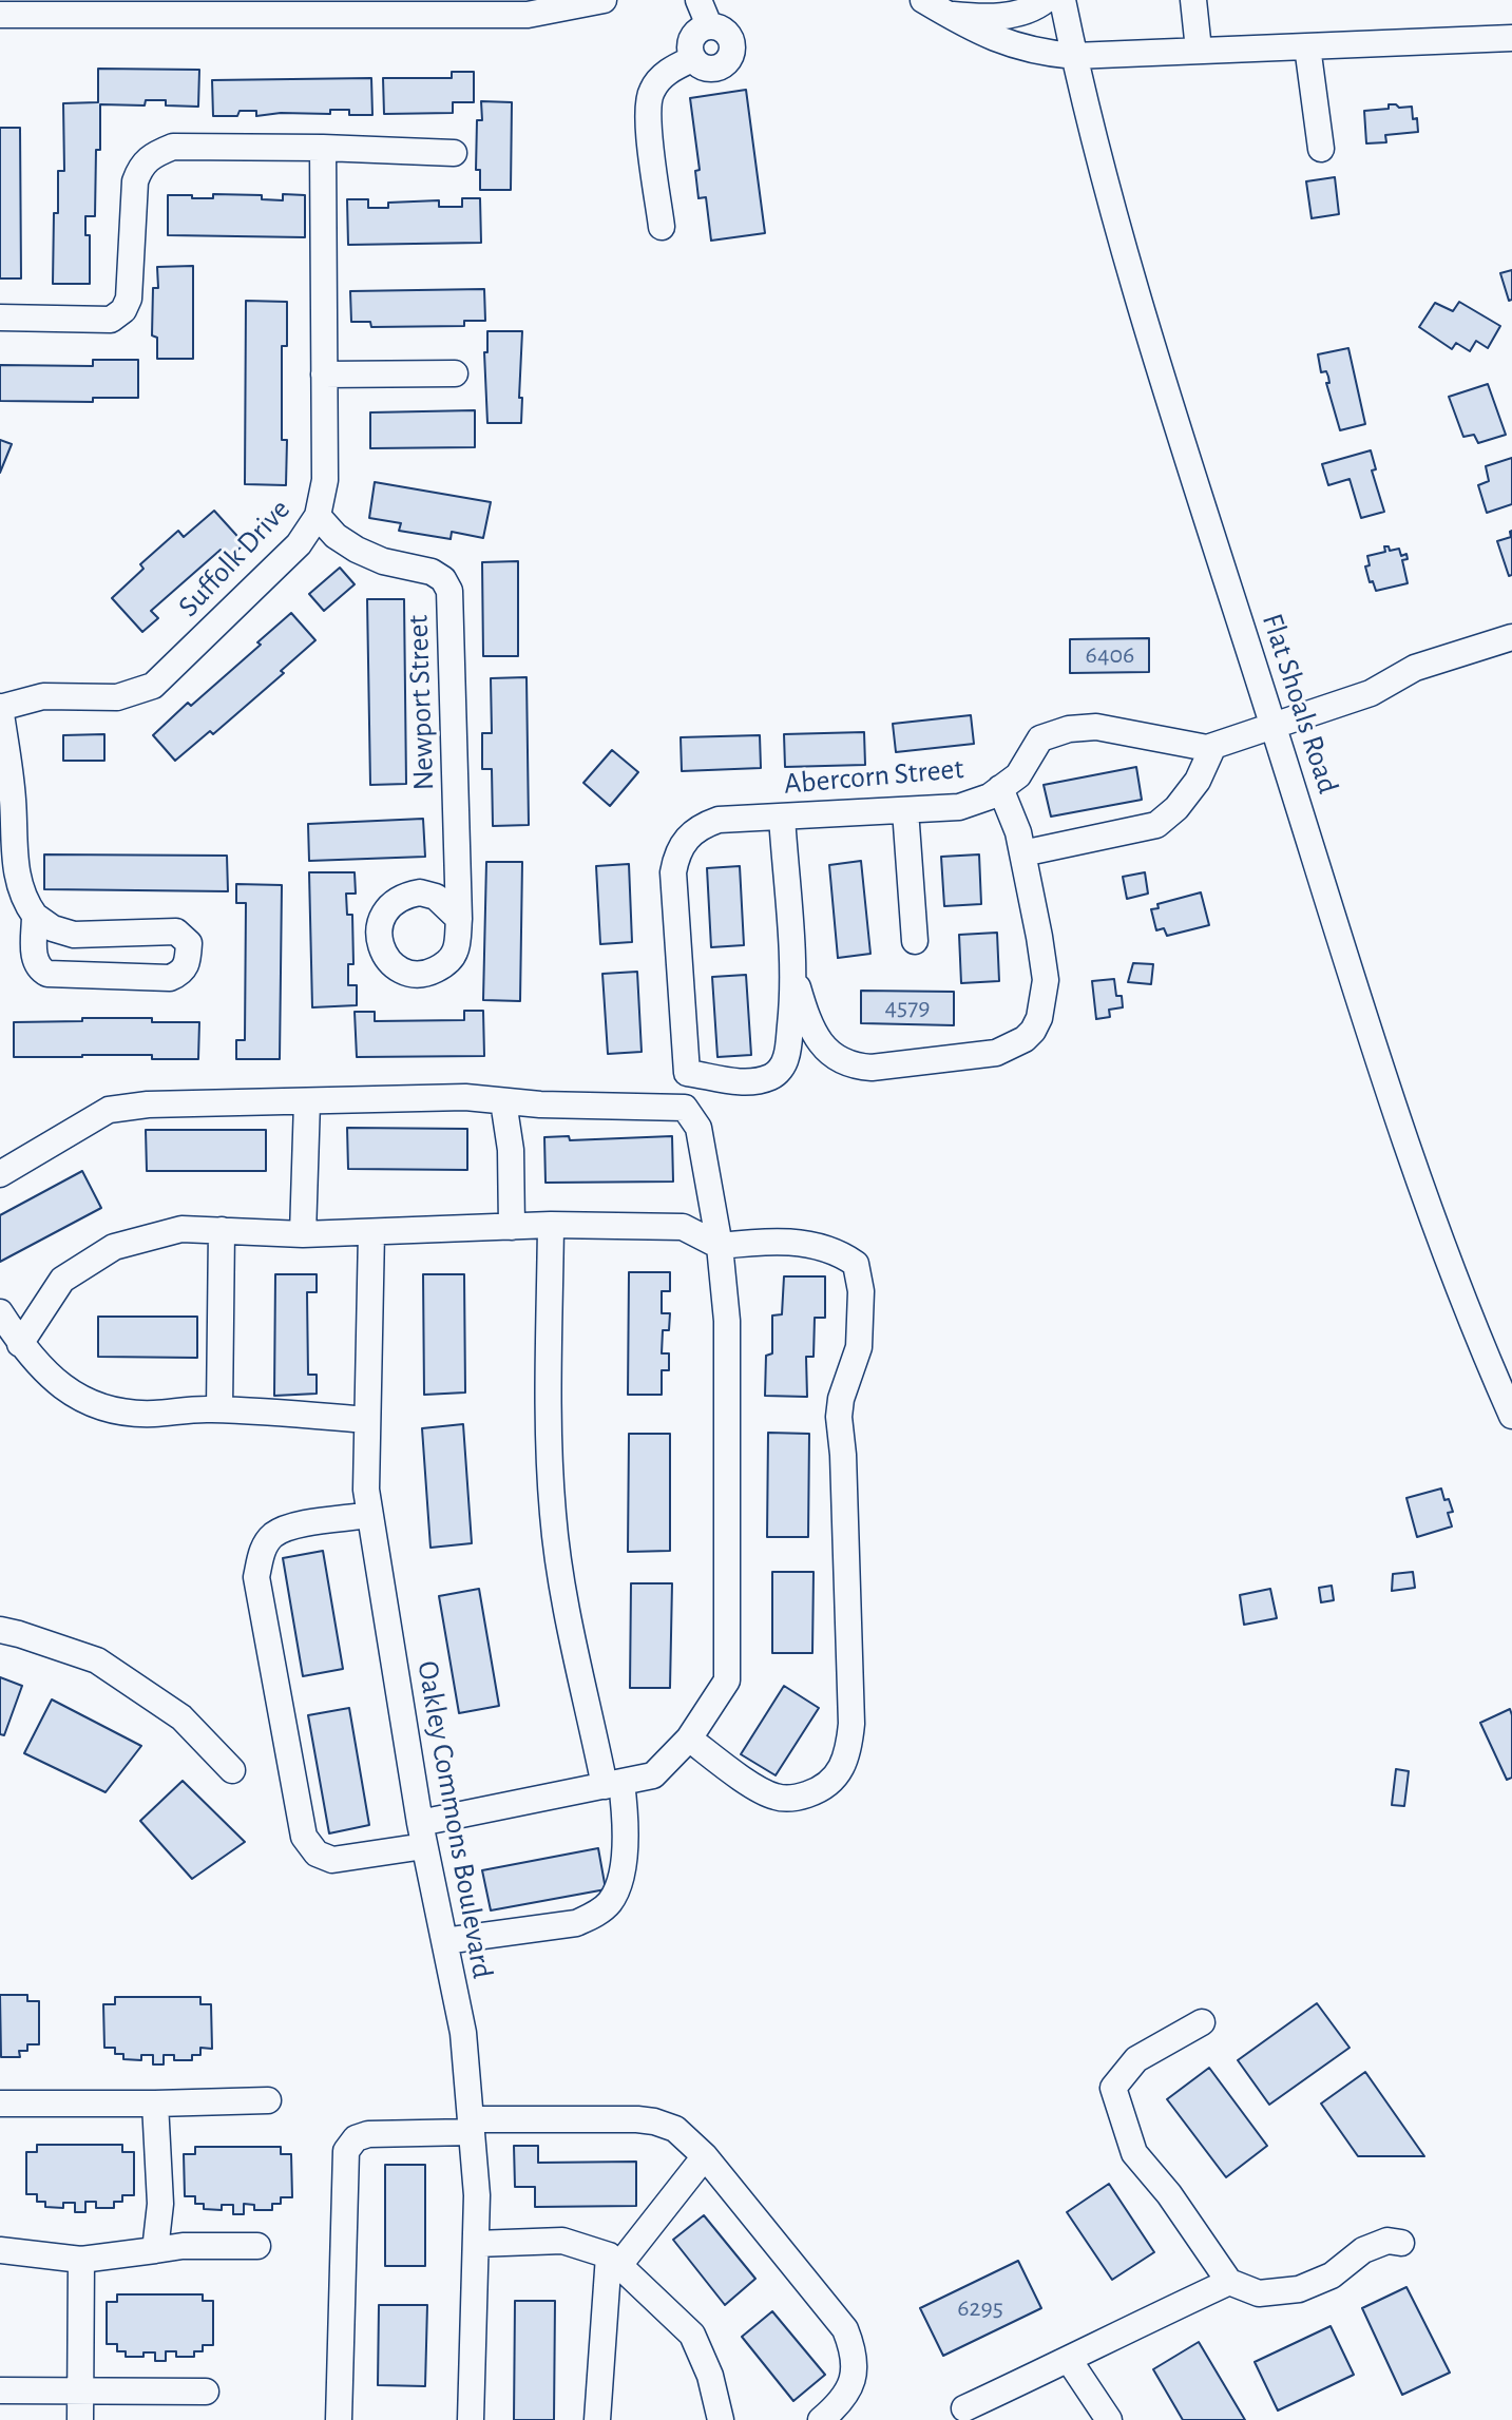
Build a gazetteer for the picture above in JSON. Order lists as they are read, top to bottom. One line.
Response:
{"streets":{"street":["Suffolk Drive","Newport Street","Flat Shoals Road","Abercorn Street","Oakley Commons Boulevard"]},"crossings":[["Suffolk Drive","Newport Street"],["Flat Shoals Road","Abercorn Street"]],"house_numbers":["6406","4579","6295"]}
